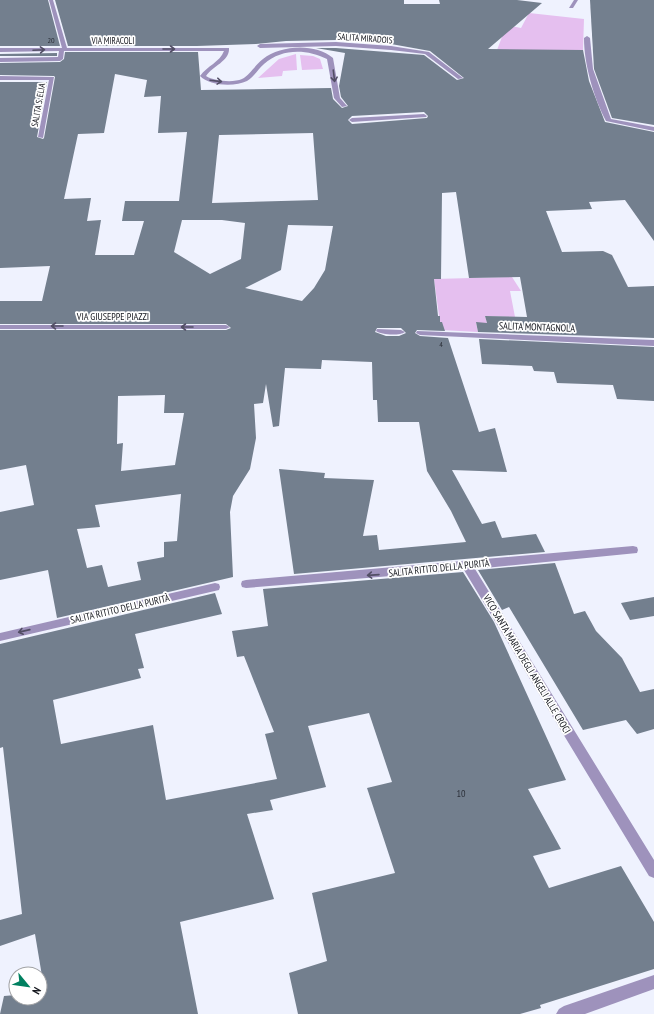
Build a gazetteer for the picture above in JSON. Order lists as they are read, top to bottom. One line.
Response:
{"streets":{"street":["SALITA MIRADOIS","VIA MIRACOLI","SALITA S. ELIA","VIA GIUSEPPE PIAZZI","SALITA MONTAGNOLA","SALITA RITITO DELLA PURITÀ","VICO SANTA MARIA DEGLI ANGELI ALLE CROCI"]},"crossings":[["SALITA MIRADOIS","VIA MIRACOLI"],["SALITA RITITO DELLA PURITÀ","VICO SANTA MARIA DEGLI ANGELI ALLE CROCI"]],"one_way":["VIA GIUSEPPE PIAZZI","SALITA RITITO DELLA PURITÀ"],"house_numbers":["20","4","10"],"north":"bottom right"}
